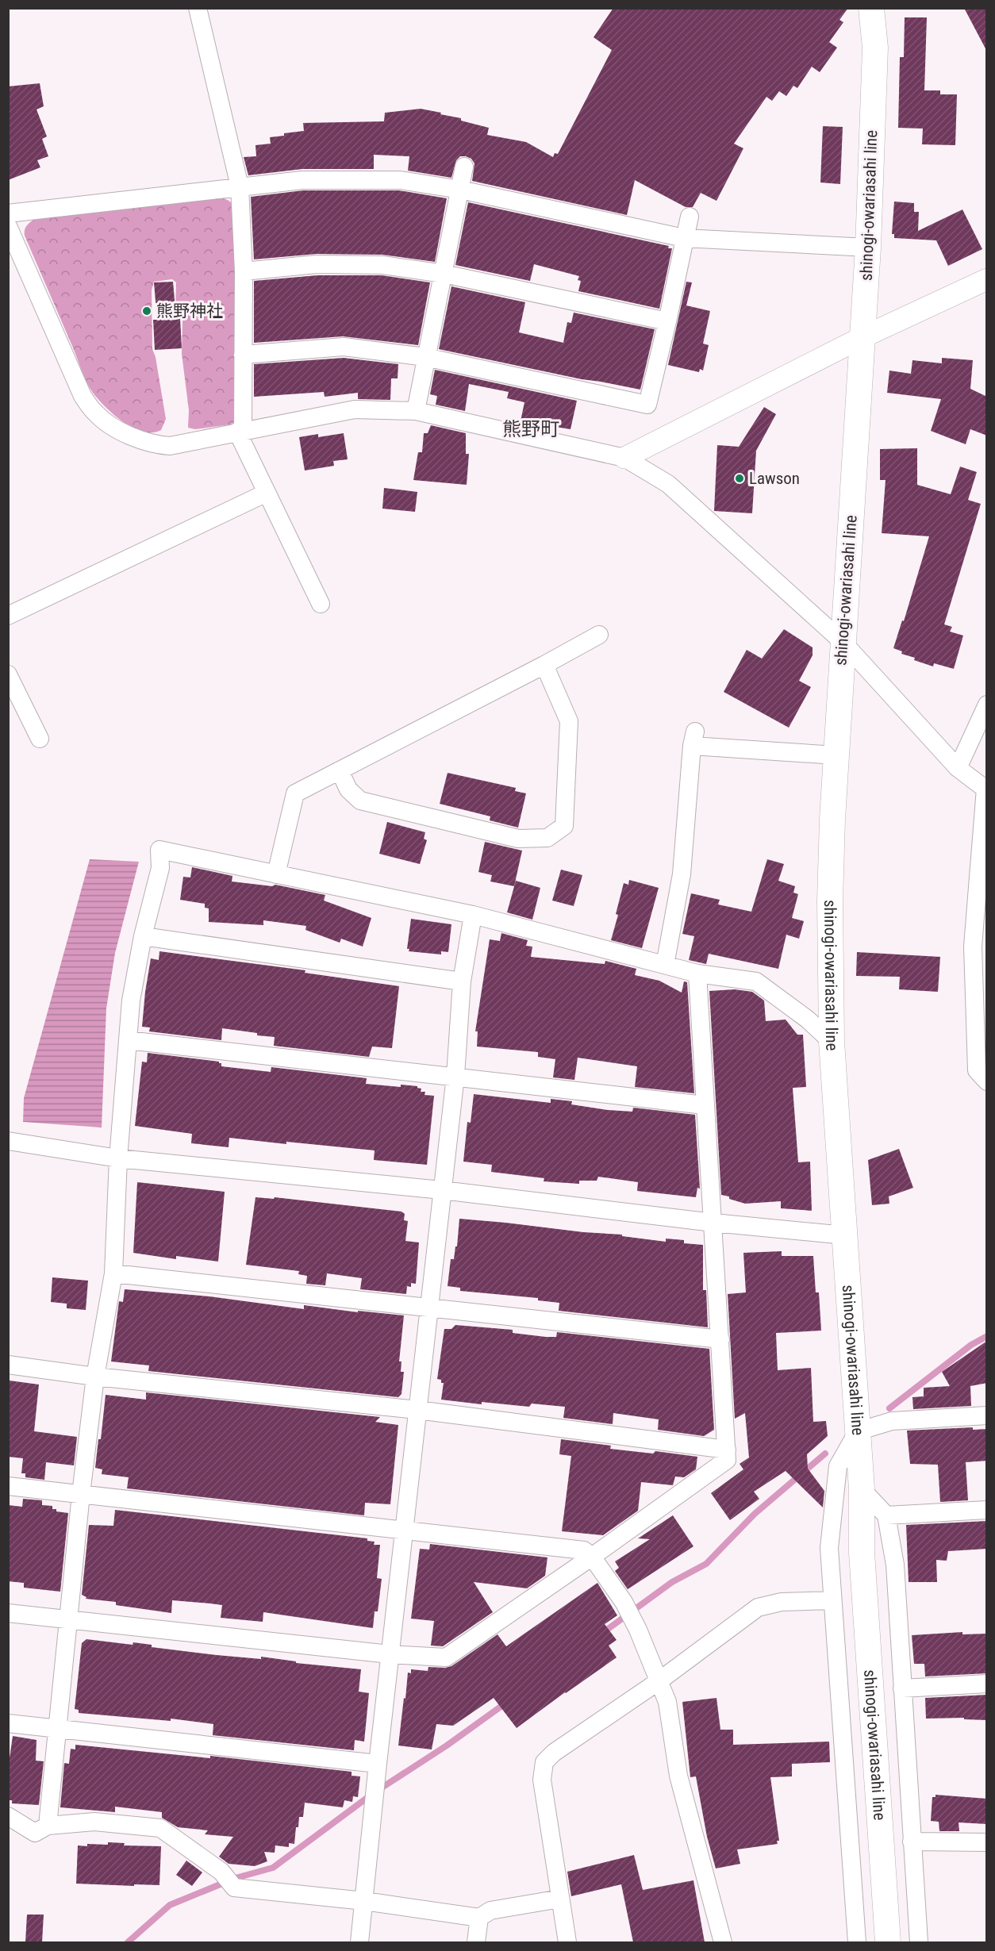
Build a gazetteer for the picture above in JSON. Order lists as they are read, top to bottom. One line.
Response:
{"streets":{"main road":["shinogi-owariasahi line"]},"districts":["熊野町"],"places":["熊野神社","Lawson"]}
